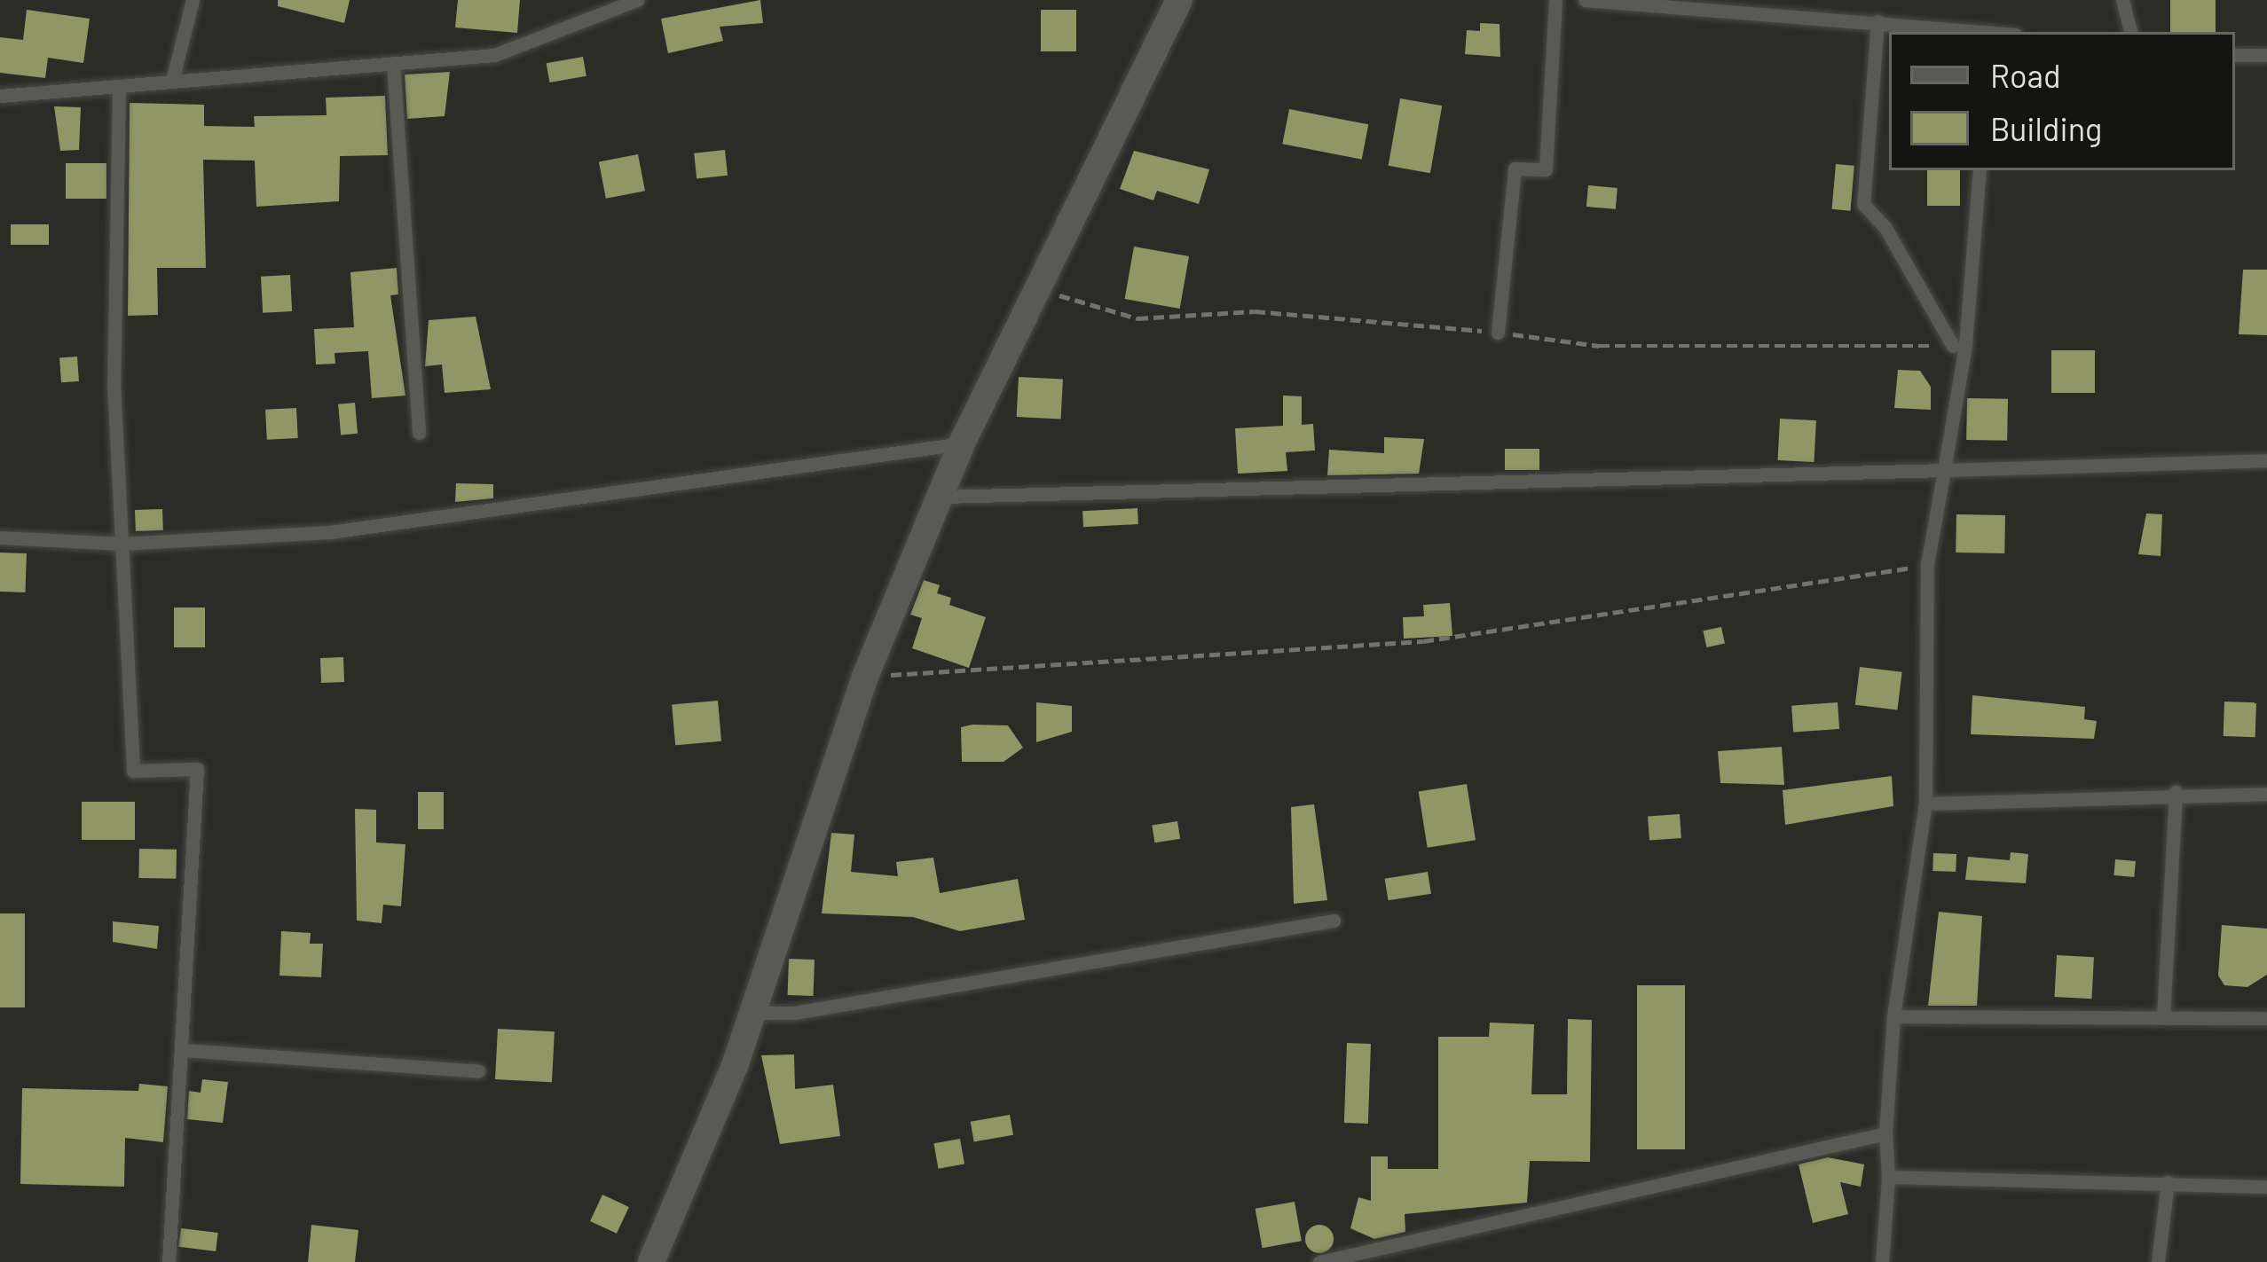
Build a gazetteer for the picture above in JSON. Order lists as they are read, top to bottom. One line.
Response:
{"legend":["Road","Building"]}
